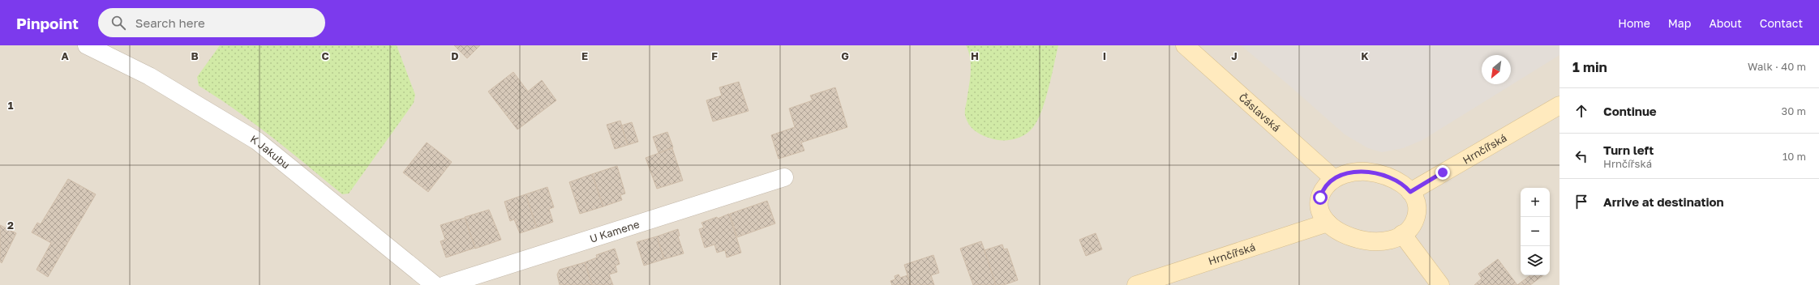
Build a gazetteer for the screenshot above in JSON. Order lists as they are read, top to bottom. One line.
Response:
{"streets":{"main road":["Čáslavská","Hrnčířská"],"street":["K Jakubu","U Kamene"]},"crossings":[["Čáslavská","Hrnčířská"]],"north":"bottom left","page":{"header":"Pinpoint","search":"Search here","nav":["Home","Map","About","Contact"],"heading":["1 min","Walk · 40 m"],"list":[["Continue","30 m"],["Turn left","Hrnčířská","10 m"],"Arrive at destination"],"map_buttons":["+","−"]},"grid":{"columns":["A","B","C","D","E","F","G","H","I","J","K"],"rows":["1","2"]}}
